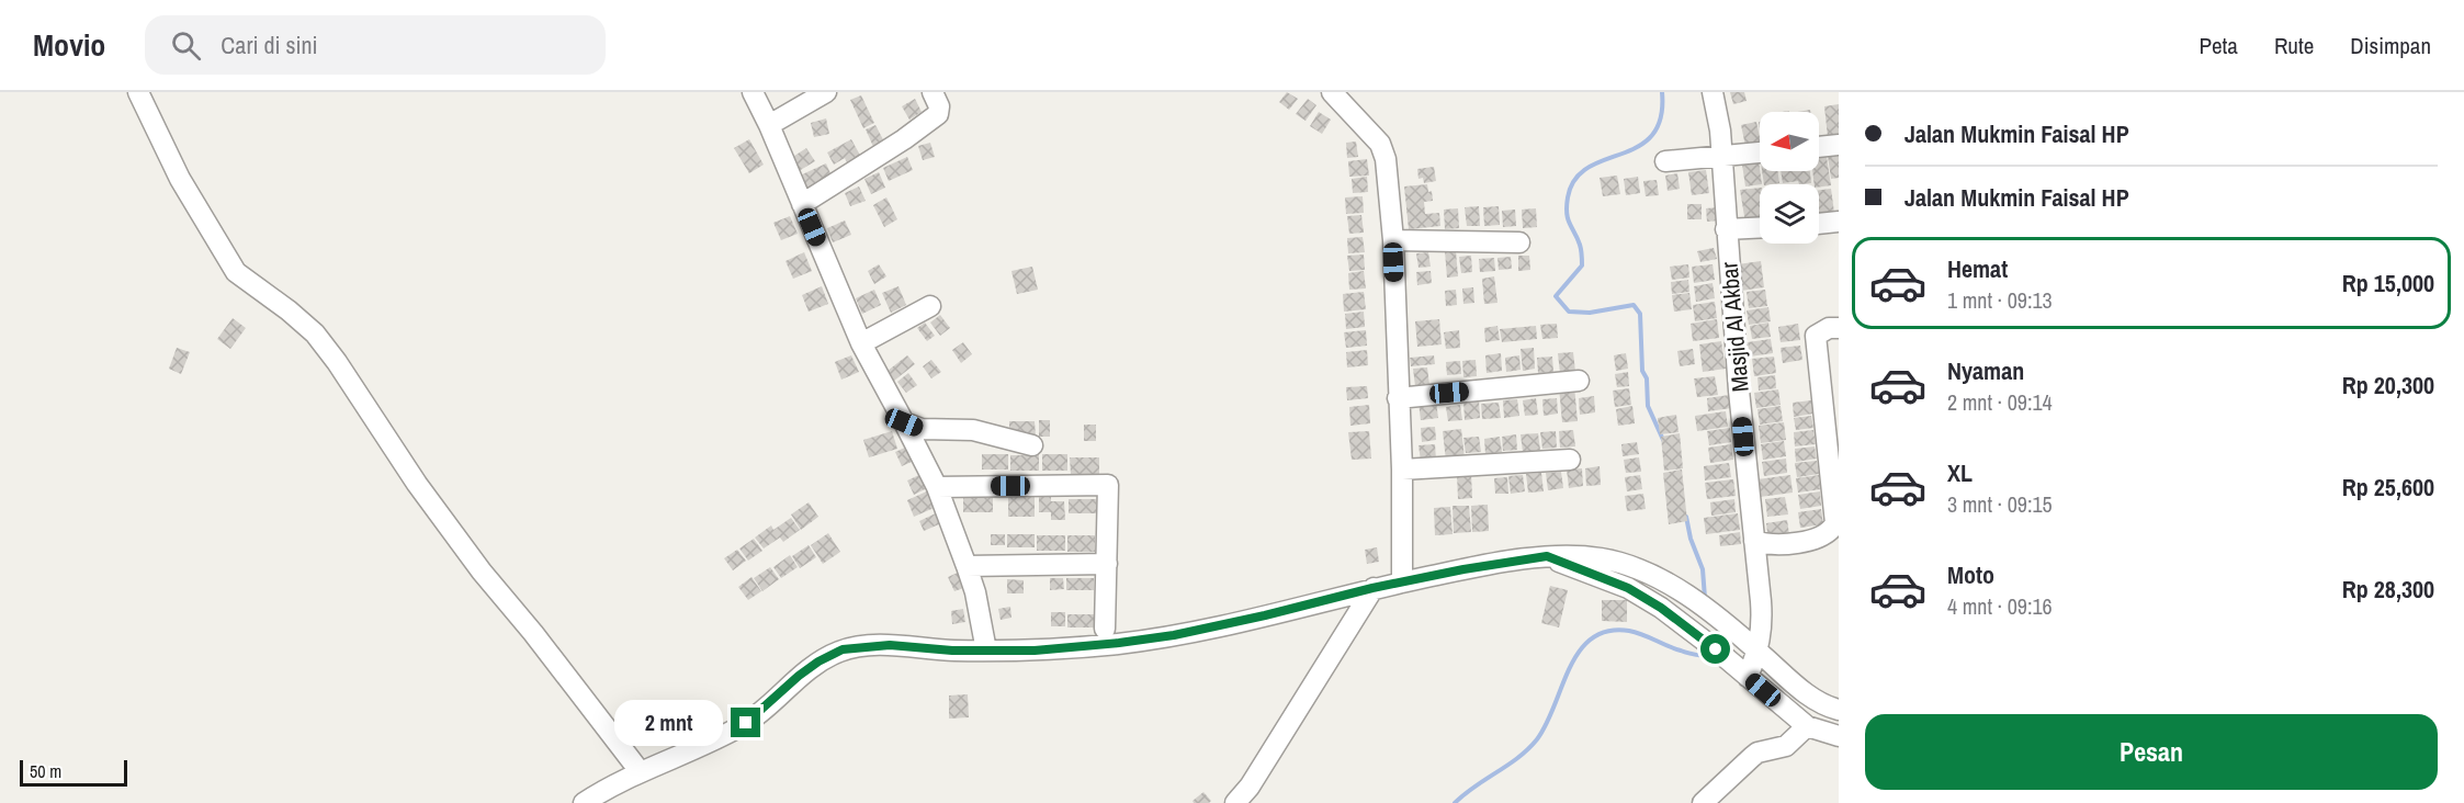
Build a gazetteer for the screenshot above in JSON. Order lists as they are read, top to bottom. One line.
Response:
{"streets":{"street":["Masjid Al Akbar"]},"scale_bar":"50 m","north":"left","page":{"header":"Movio","search":"Cari di sini","nav":["Peta","Rute","Disimpan"],"banner":["Jalan Mukmin Faisal HP","Jalan Mukmin Faisal HP"],"list":[{"name":"Hemat","note":"1 mnt · 09:13","value":"Rp 15,000"},{"name":"Nyaman","note":"2 mnt · 09:14","value":"Rp 20,300"},{"name":"XL","note":"3 mnt · 09:15","value":"Rp 25,600"},{"name":"Moto","note":"4 mnt · 09:16","value":"Rp 28,300"}],"bubble":"2 mnt","buttons":"Pesan","scale":"50 m"}}
